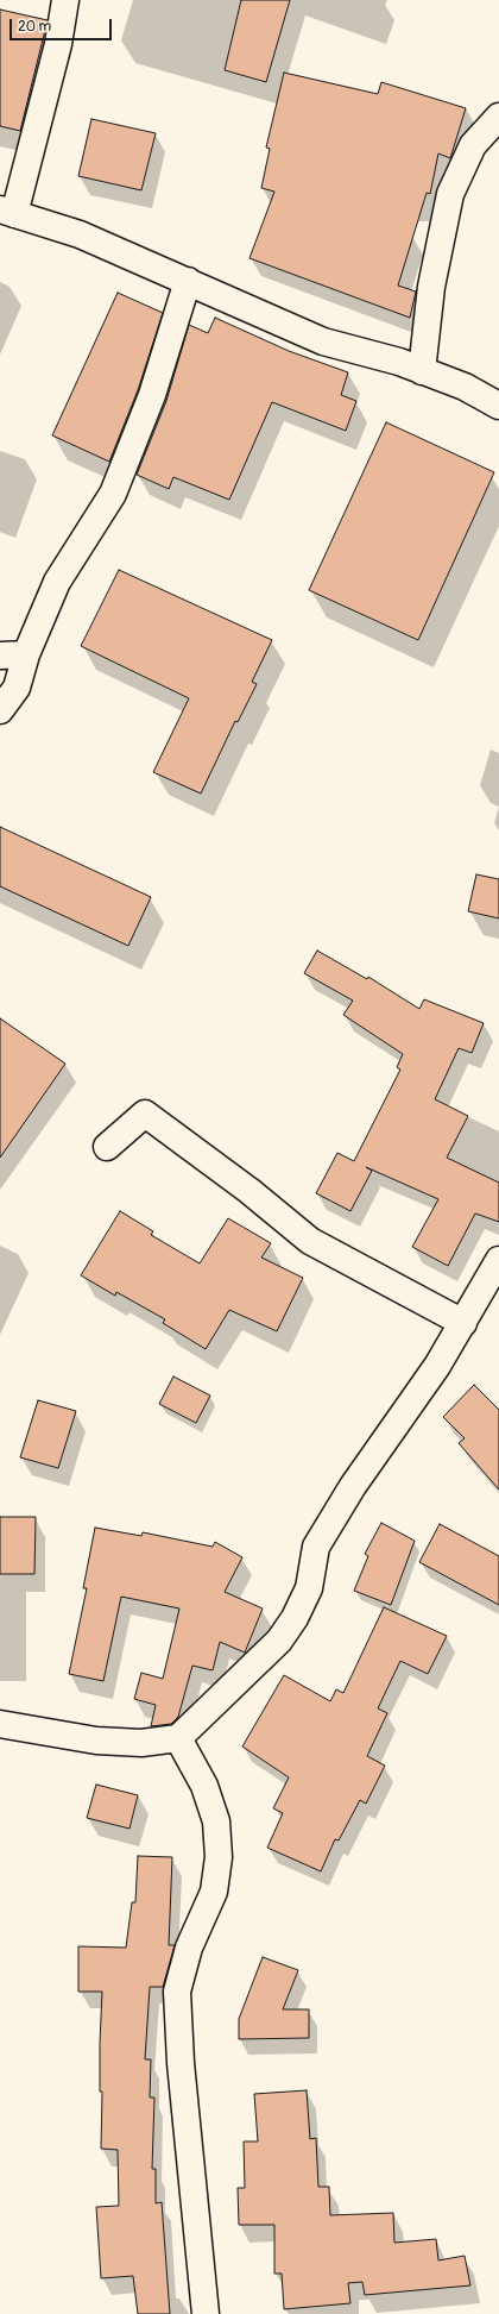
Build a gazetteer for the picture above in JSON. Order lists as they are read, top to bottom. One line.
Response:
{"scale_bar":"20 m"}
